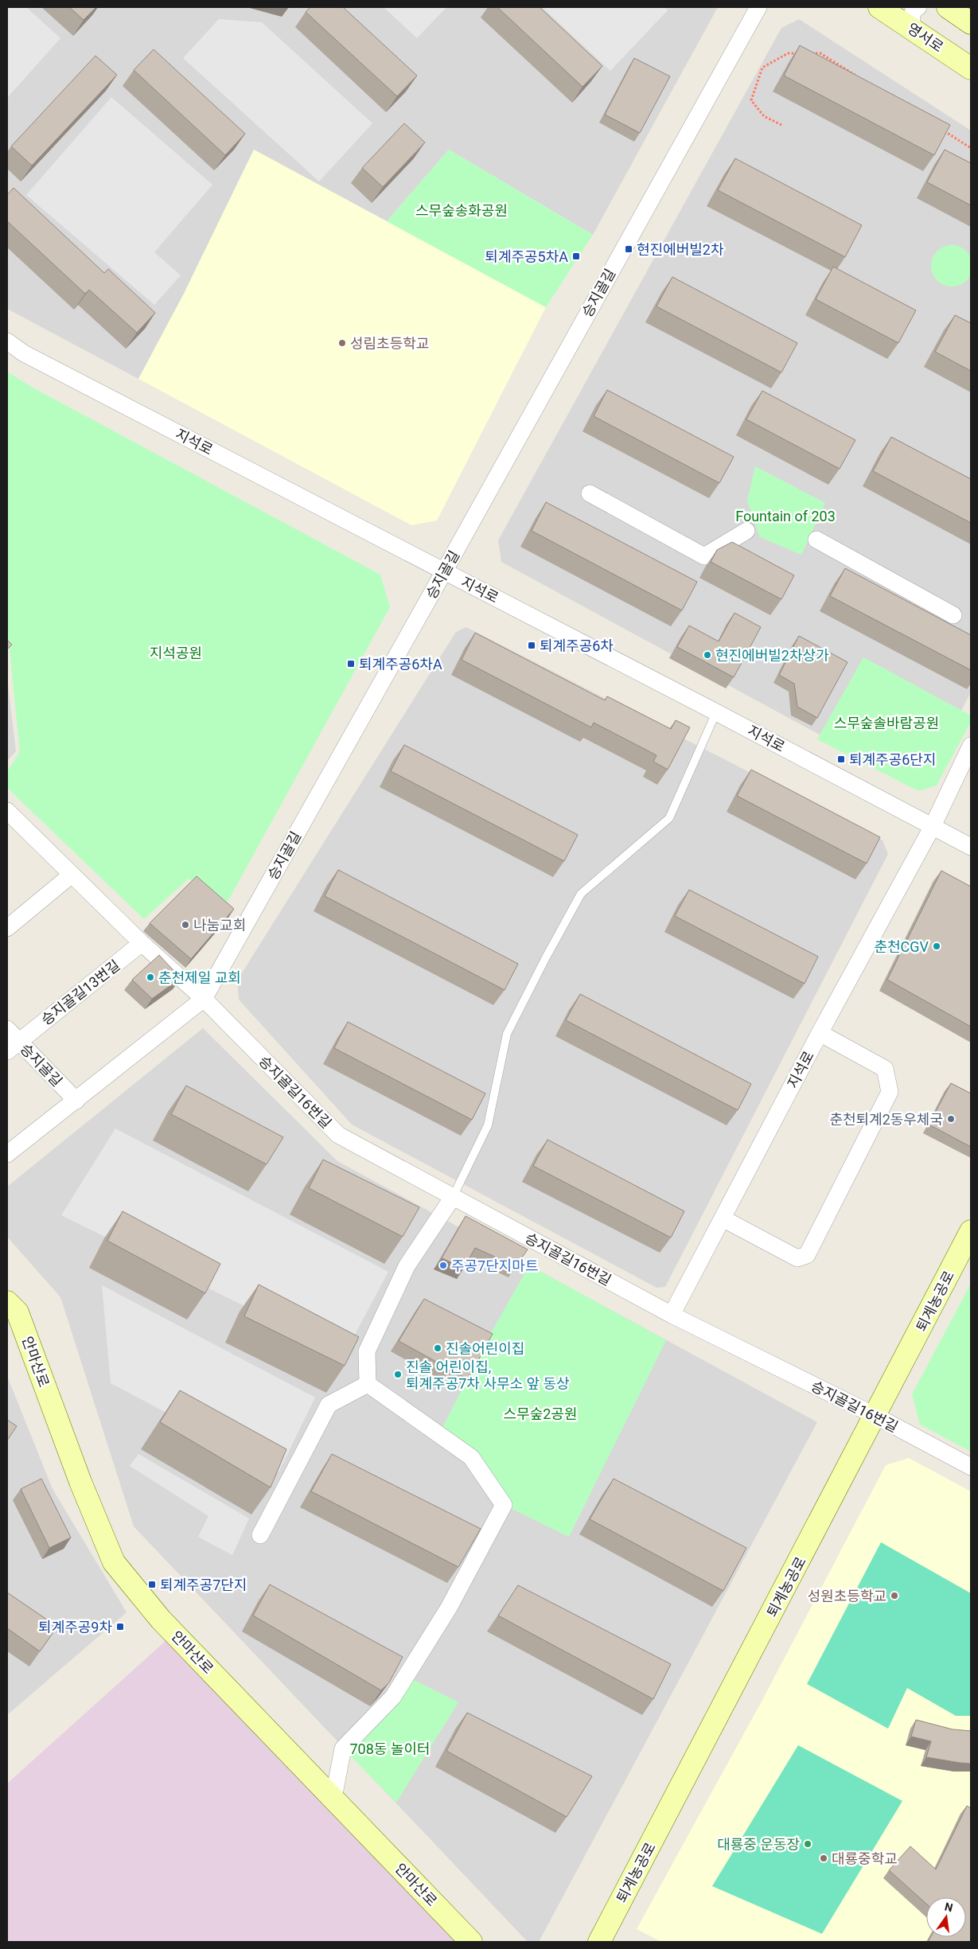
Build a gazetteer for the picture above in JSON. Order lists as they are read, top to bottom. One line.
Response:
{"streets":{"street":["영서로","승지골길","지석로","승지골길13번길","승지골길16번길","퇴계농공로","안마산로"]},"crossings":[["승지골길","지석로"],["승지골길","승지골길13번길"],["승지골길","승지골길16번길"],["지석로","승지골길16번길"],["승지골길16번길","퇴계농공로"]],"parks":["스무숲송화공원","Fountain of 203","지석공원","스무숲솔바람공원","스무숲2공원","708동 놀이터"],"places":{"transit":["현진에버빌2차","퇴계주공5차A","퇴계주공6차","퇴계주공6차A","퇴계주공6단지","퇴계주공7단지","퇴계주공9차"],"other":["성림초등학교","현진에버빌2차상가","나눔교회","춘천CGV","춘천제일 교회","춘천퇴계2동우체국","주공7단지마트","진솔어린이집","진솔 어린이집, 퇴계주공7차 사무소 앞 동상","성원초등학교","대룡중 운동장","대룡중학교"]},"north":"top"}
